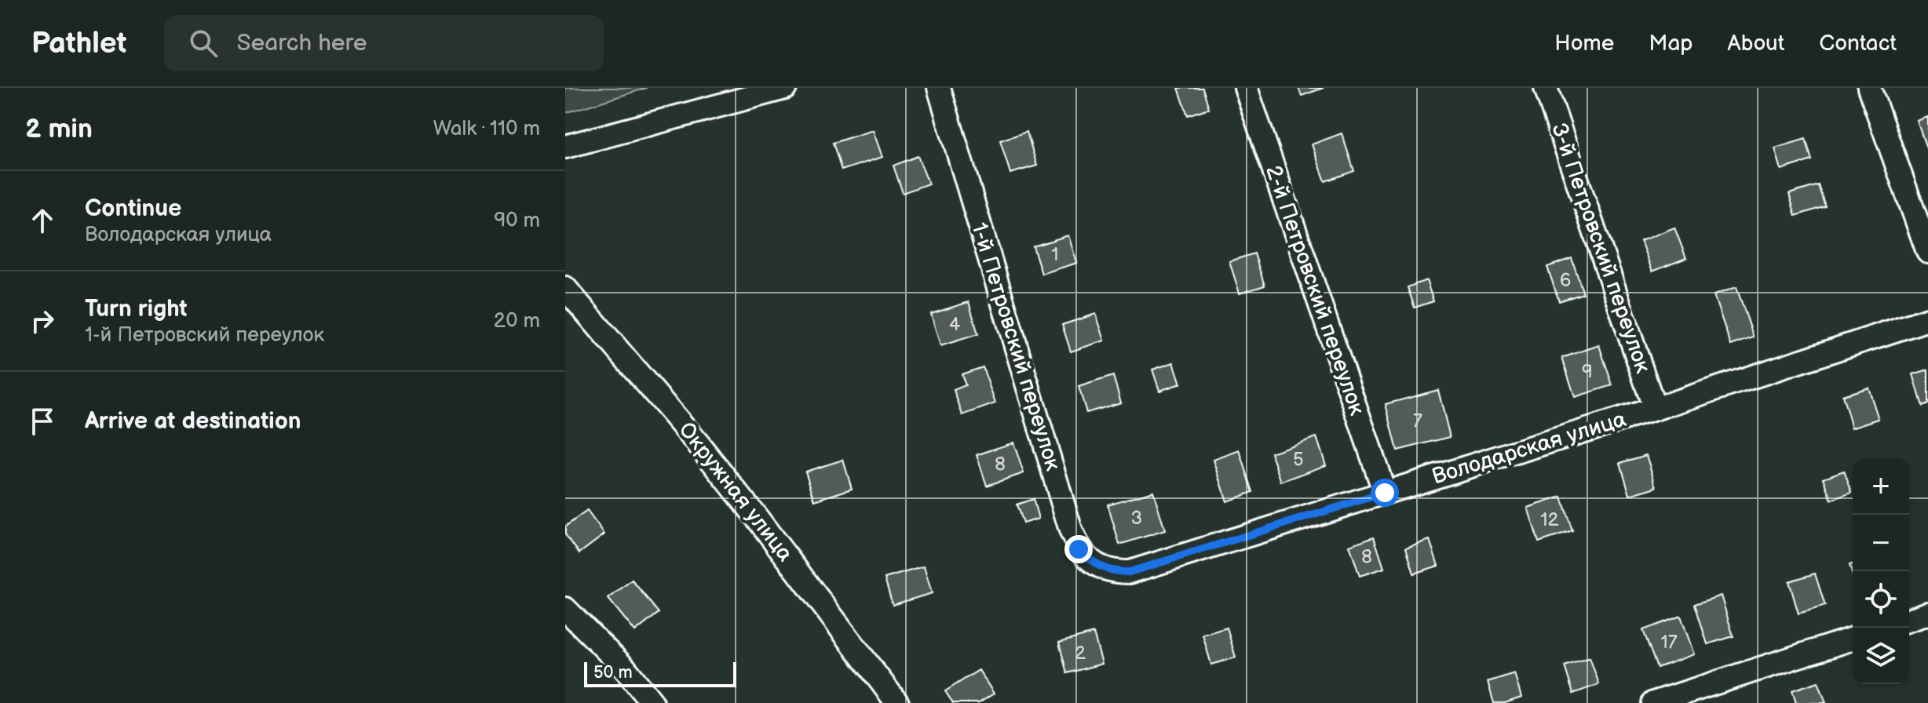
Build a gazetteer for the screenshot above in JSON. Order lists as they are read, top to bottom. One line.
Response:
{"streets":{"street":["3-й Петровский переулок","2-й Петровский переулок","1-й Петровский переулок","Володарская улица","Окружная улица"]},"crossings":[["3-й Петровский переулок","Володарская улица"],["2-й Петровский переулок","Володарская улица"],["1-й Петровский переулок","Володарская улица"]],"house_numbers":["1","6","4","9","7","5","8","3","12","8","17","2"],"scale_bar":"50 m","page":{"header":"Pathlet","search":"Search here","nav":["Home","Map","About","Contact"],"heading":["2 min","Walk · 110 m"],"list":[["Continue","Володарская улица","90 m"],["Turn right","1-й Петровский переулок","20 m"],"Arrive at destination"],"map_buttons":["+","−"],"scale":"50 m"}}
